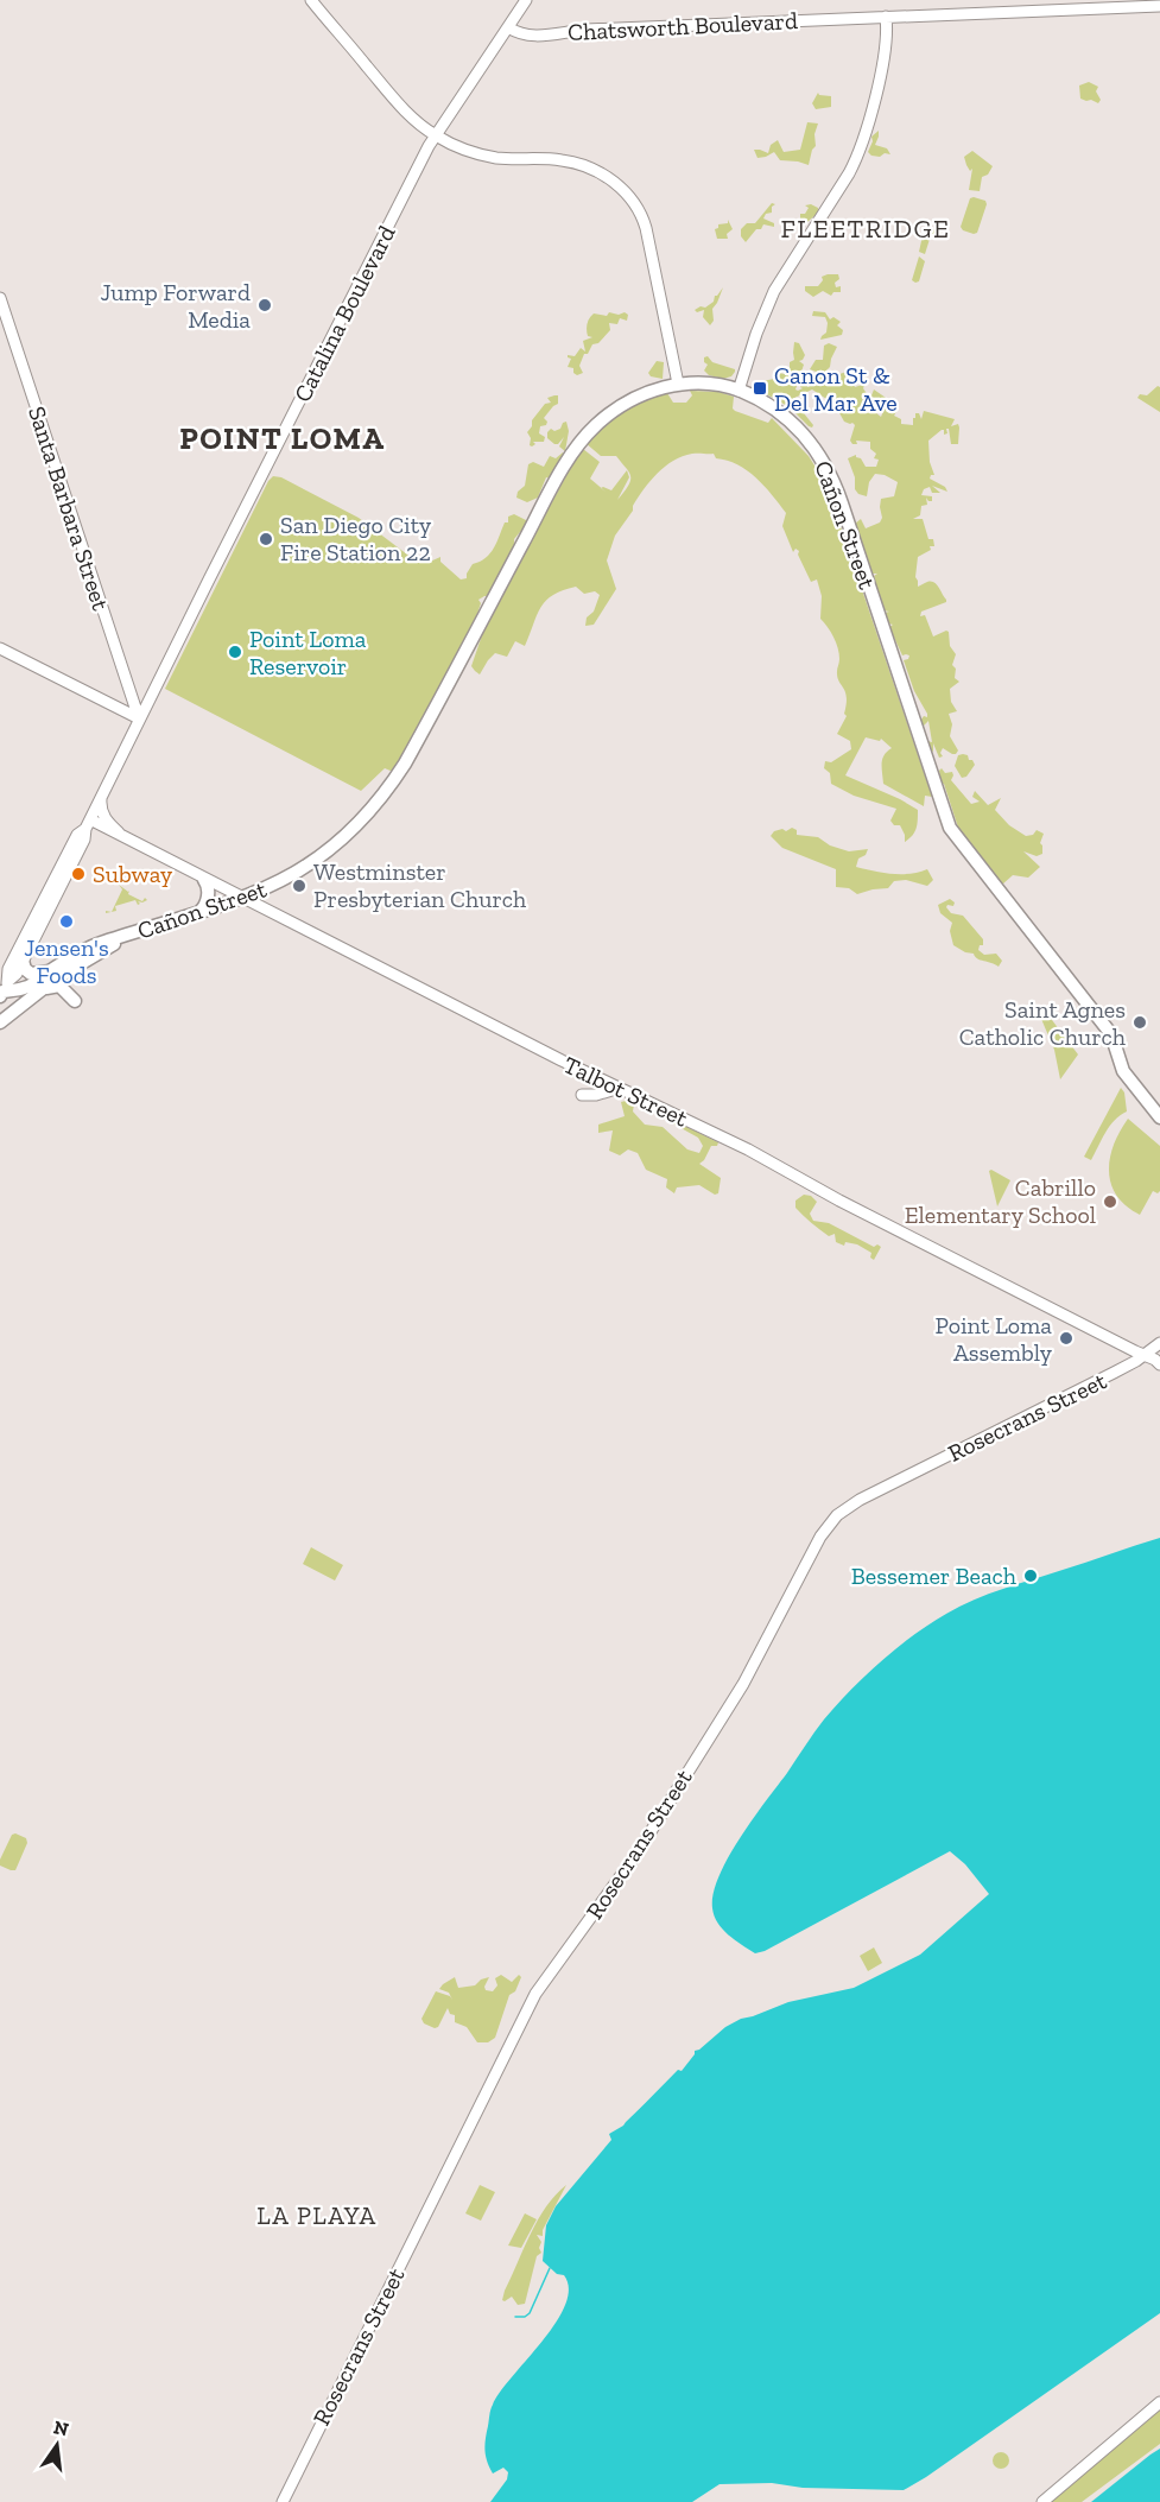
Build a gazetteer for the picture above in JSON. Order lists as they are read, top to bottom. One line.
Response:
{"streets":{"main road":["Chatsworth Boulevard","Catalina Boulevard","Santa Barbara Street","Cañon Street","Talbot Street","Rosecrans Street"]},"crossings":[["Chatsworth Boulevard","Catalina Boulevard"],["Catalina Boulevard","Santa Barbara Street"],["Catalina Boulevard","Cañon Street"],["Catalina Boulevard","Talbot Street"],["Cañon Street","Talbot Street"],["Talbot Street","Rosecrans Street"]],"districts":["FLEETRIDGE","POINT LOMA","LA PLAYA"],"places":{"other":["Jump Forward Media","San Diego City Fire Station 22","Point Loma Reservoir","Subway","Westminster Presbyterian Church","Jensen's Foods","Saint Agnes Catholic Church","Cabrillo Elementary School","Point Loma Assembly","Bessemer Beach"],"transit":["Canon St & Del Mar Ave"]},"north":"top"}
